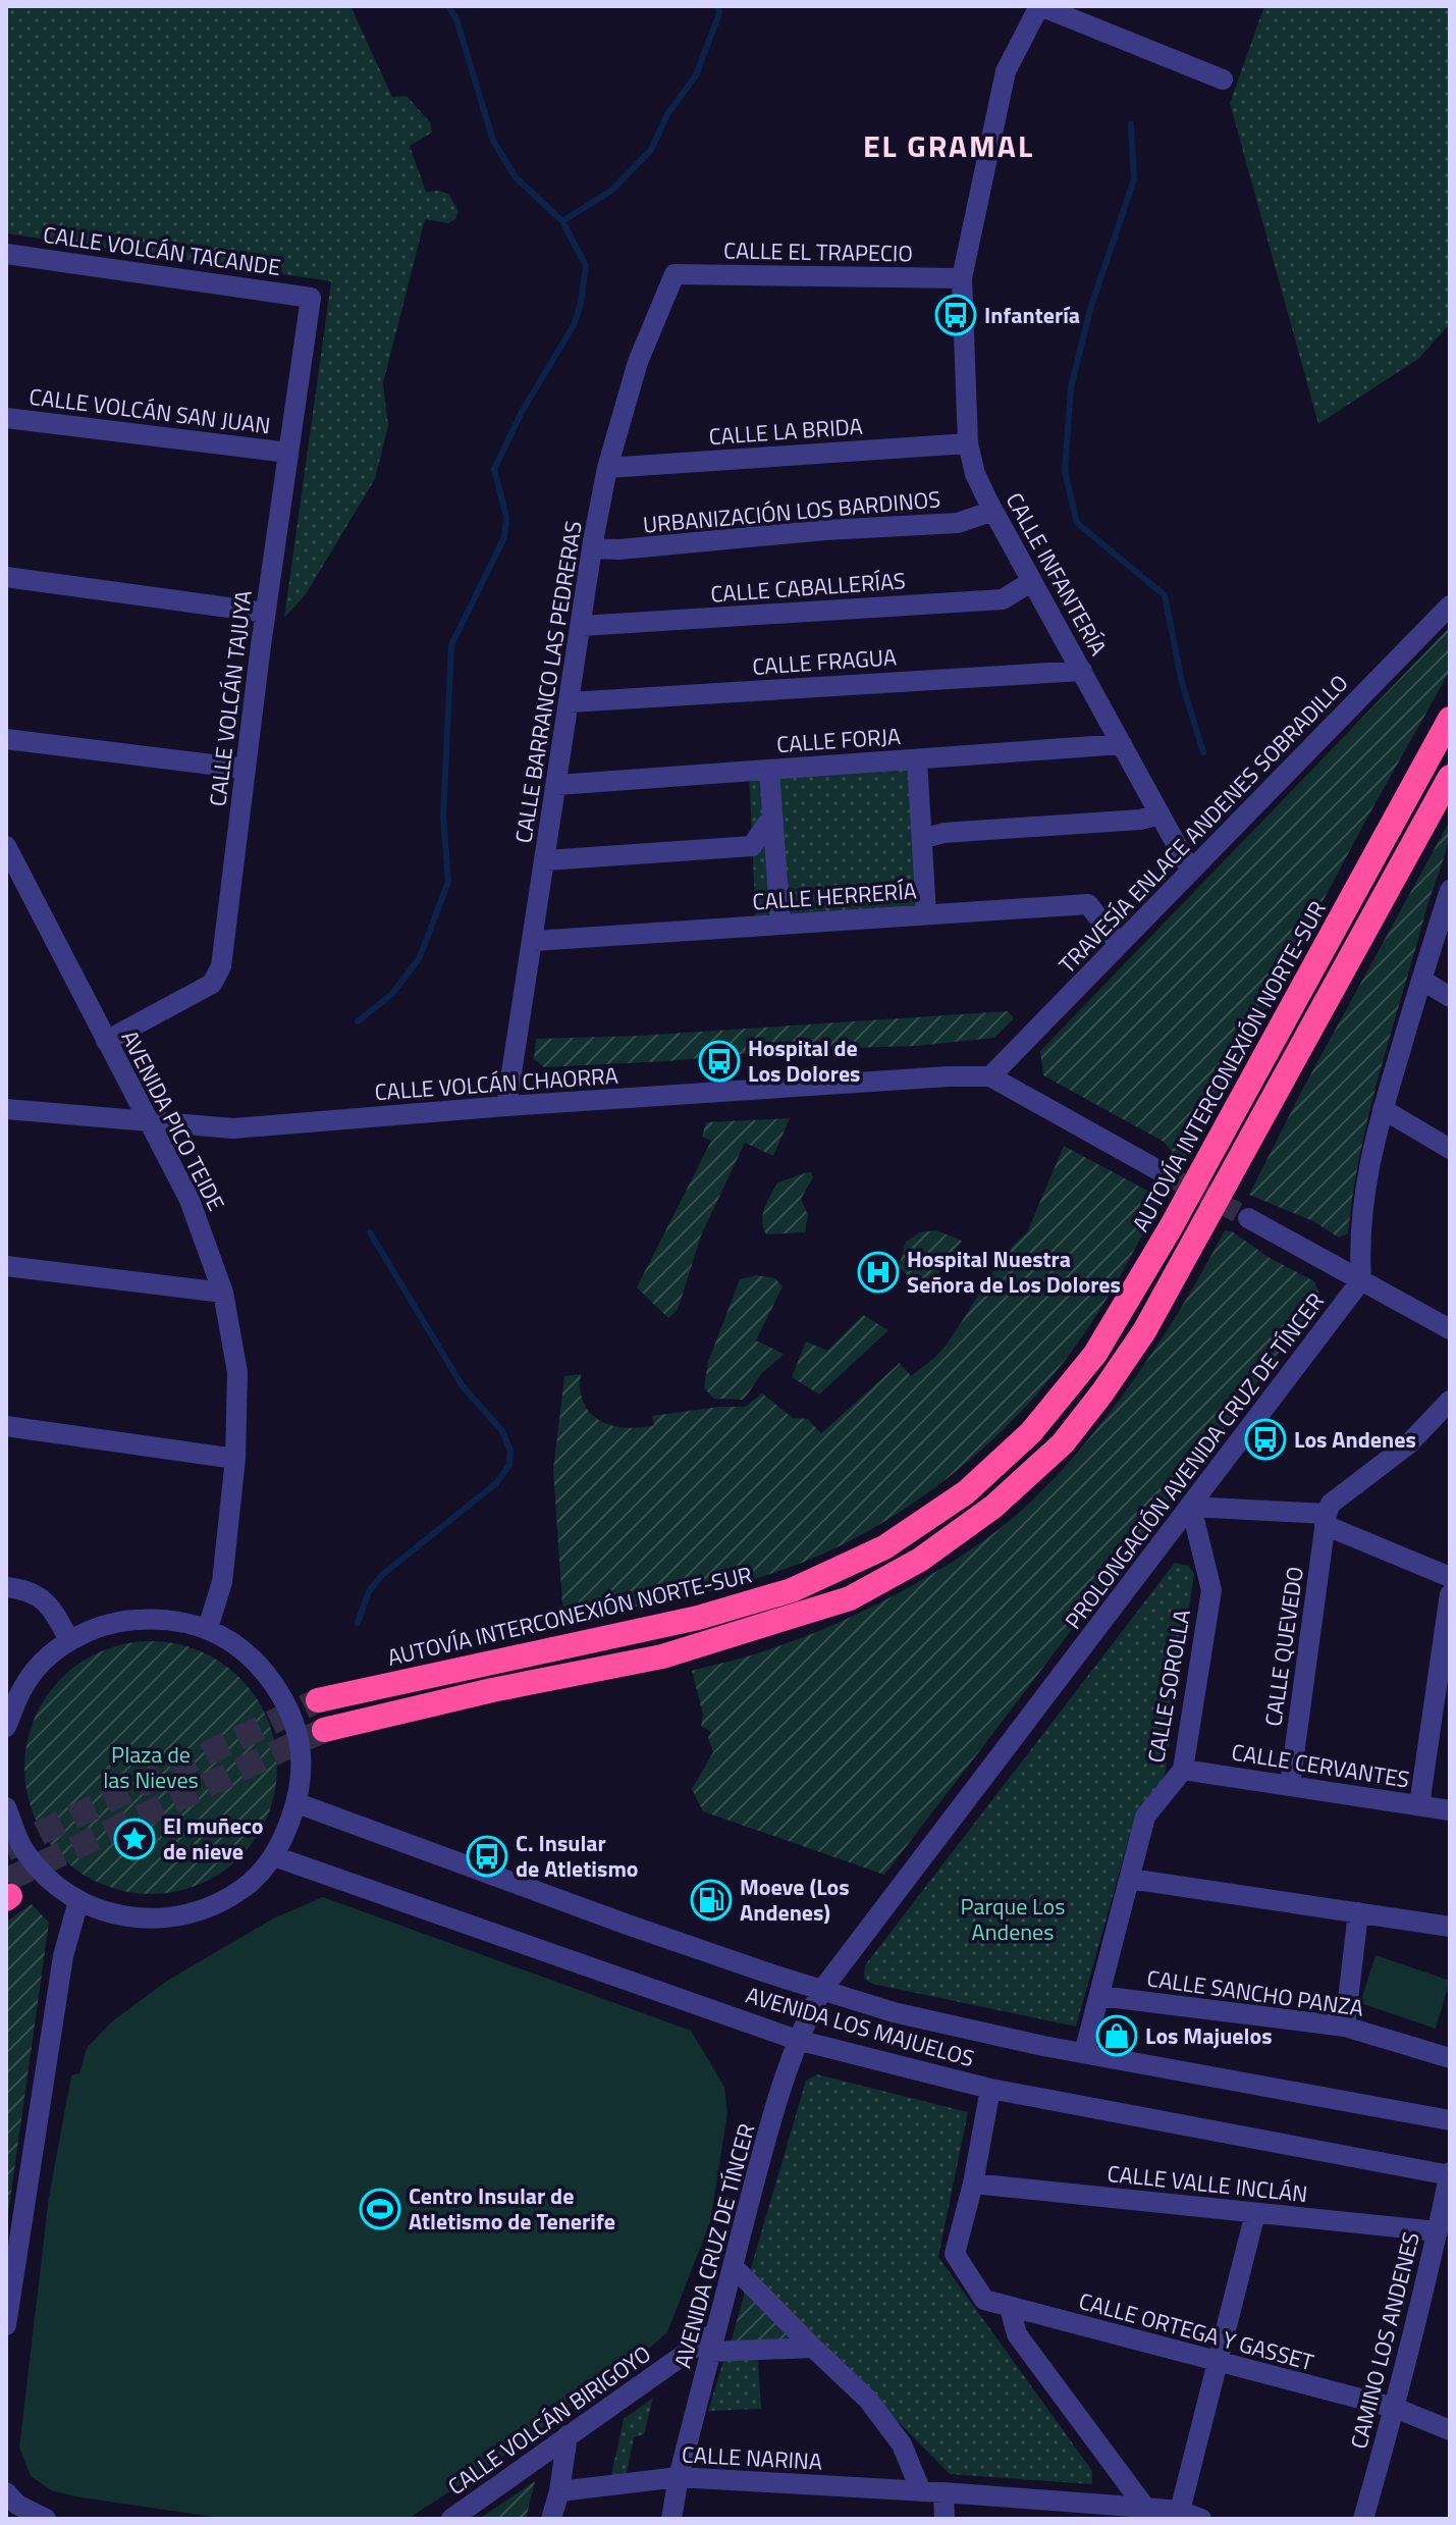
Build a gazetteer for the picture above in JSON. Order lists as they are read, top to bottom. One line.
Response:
{"streets":{"highway":["AUTOVÍA INTERCONEXIÓN NORTE-SUR"],"street":["CALLE VOLCÁN TACANDE","CALLE EL TRAPECIO","CALLE VOLCÁN SAN JUAN","CALLE LA BRIDA","URBANIZACIÓN LOS BARDINOS","CALLE INFANTERÍA","CALLE CABALLERÍAS","CALLE FRAGUA","CALLE BARRANCO LAS PEDRERAS","CALLE VOLCÁN TAJUYA","CALLE FORJA","TRAVESÍA ENLACE ANDENES SOBRADILLO","CALLE HERRERÍA","CALLE VOLCÁN CHAORRA","AVENIDA PICO TEIDE","PROLONGACIÓN AVENIDA CRUZ DE TÍNCER","CALLE QUEVEDO","CALLE SOROLLA","CALLE CERVANTES","CALLE SANCHO PANZA","AVENIDA LOS MAJUELOS","CALLE VALLE INCLÁN","AVENIDA CRUZ DE TÍNCER","CALLE ORTEGA Y GASSET","CAMINO LOS ANDENES","CALLE VOLCÁN BIRIGOYO","CALLE NARINA"]},"crossings":[["CALLE VOLCÁN TACANDE","CALLE VOLCÁN TAJUYA"],["CALLE EL TRAPECIO","CALLE INFANTERÍA"],["CALLE EL TRAPECIO","CALLE BARRANCO LAS PEDRERAS"],["CALLE VOLCÁN SAN JUAN","CALLE VOLCÁN TAJUYA"],["CALLE LA BRIDA","CALLE INFANTERÍA"],["CALLE LA BRIDA","CALLE BARRANCO LAS PEDRERAS"],["URBANIZACIÓN LOS BARDINOS","CALLE INFANTERÍA"],["URBANIZACIÓN LOS BARDINOS","CALLE BARRANCO LAS PEDRERAS"],["CALLE INFANTERÍA","CALLE CABALLERÍAS"],["CALLE INFANTERÍA","CALLE FRAGUA"],["CALLE INFANTERÍA","CALLE FORJA"],["CALLE INFANTERÍA","TRAVESÍA ENLACE ANDENES SOBRADILLO"],["CALLE CABALLERÍAS","CALLE BARRANCO LAS PEDRERAS"],["CALLE FRAGUA","CALLE BARRANCO LAS PEDRERAS"],["CALLE BARRANCO LAS PEDRERAS","CALLE FORJA"],["CALLE BARRANCO LAS PEDRERAS","CALLE HERRERÍA"],["CALLE BARRANCO LAS PEDRERAS","CALLE VOLCÁN CHAORRA"],["CALLE VOLCÁN TAJUYA","AVENIDA PICO TEIDE"],["TRAVESÍA ENLACE ANDENES SOBRADILLO","CALLE HERRERÍA"],["TRAVESÍA ENLACE ANDENES SOBRADILLO","CALLE VOLCÁN CHAORRA"],["CALLE VOLCÁN CHAORRA","AVENIDA PICO TEIDE"],["PROLONGACIÓN AVENIDA CRUZ DE TÍNCER","CALLE SOROLLA"],["PROLONGACIÓN AVENIDA CRUZ DE TÍNCER","AVENIDA LOS MAJUELOS"],["PROLONGACIÓN AVENIDA CRUZ DE TÍNCER","AVENIDA CRUZ DE TÍNCER"],["CALLE QUEVEDO","CALLE CERVANTES"],["CALLE SOROLLA","CALLE CERVANTES"],["CALLE SOROLLA","CALLE SANCHO PANZA"],["CALLE SOROLLA","AVENIDA LOS MAJUELOS"],["AVENIDA LOS MAJUELOS","AVENIDA CRUZ DE TÍNCER"],["AVENIDA LOS MAJUELOS","CAMINO LOS ANDENES"],["CALLE VALLE INCLÁN","CALLE ORTEGA Y GASSET"],["CALLE VALLE INCLÁN","CAMINO LOS ANDENES"],["AVENIDA CRUZ DE TÍNCER","CALLE VOLCÁN BIRIGOYO"],["AVENIDA CRUZ DE TÍNCER","CALLE NARINA"],["CALLE ORTEGA Y GASSET","CAMINO LOS ANDENES"]],"districts":["EL GRAMAL"],"parks":["Plaza de las Nieves","Parque Los Andenes"],"places":{"bus stop":["Infantería","Hospital de Los Dolores","Los Andenes","C. Insular de Atletismo"],"hospital":["Hospital Nuestra Señora de Los Dolores"],"place":["El muñeco de nieve"],"fuel station":["Moeve (Los Andenes)"],"shop":["Los Majuelos"],"sports":["Centro Insular de Atletismo de Tenerife"]}}
